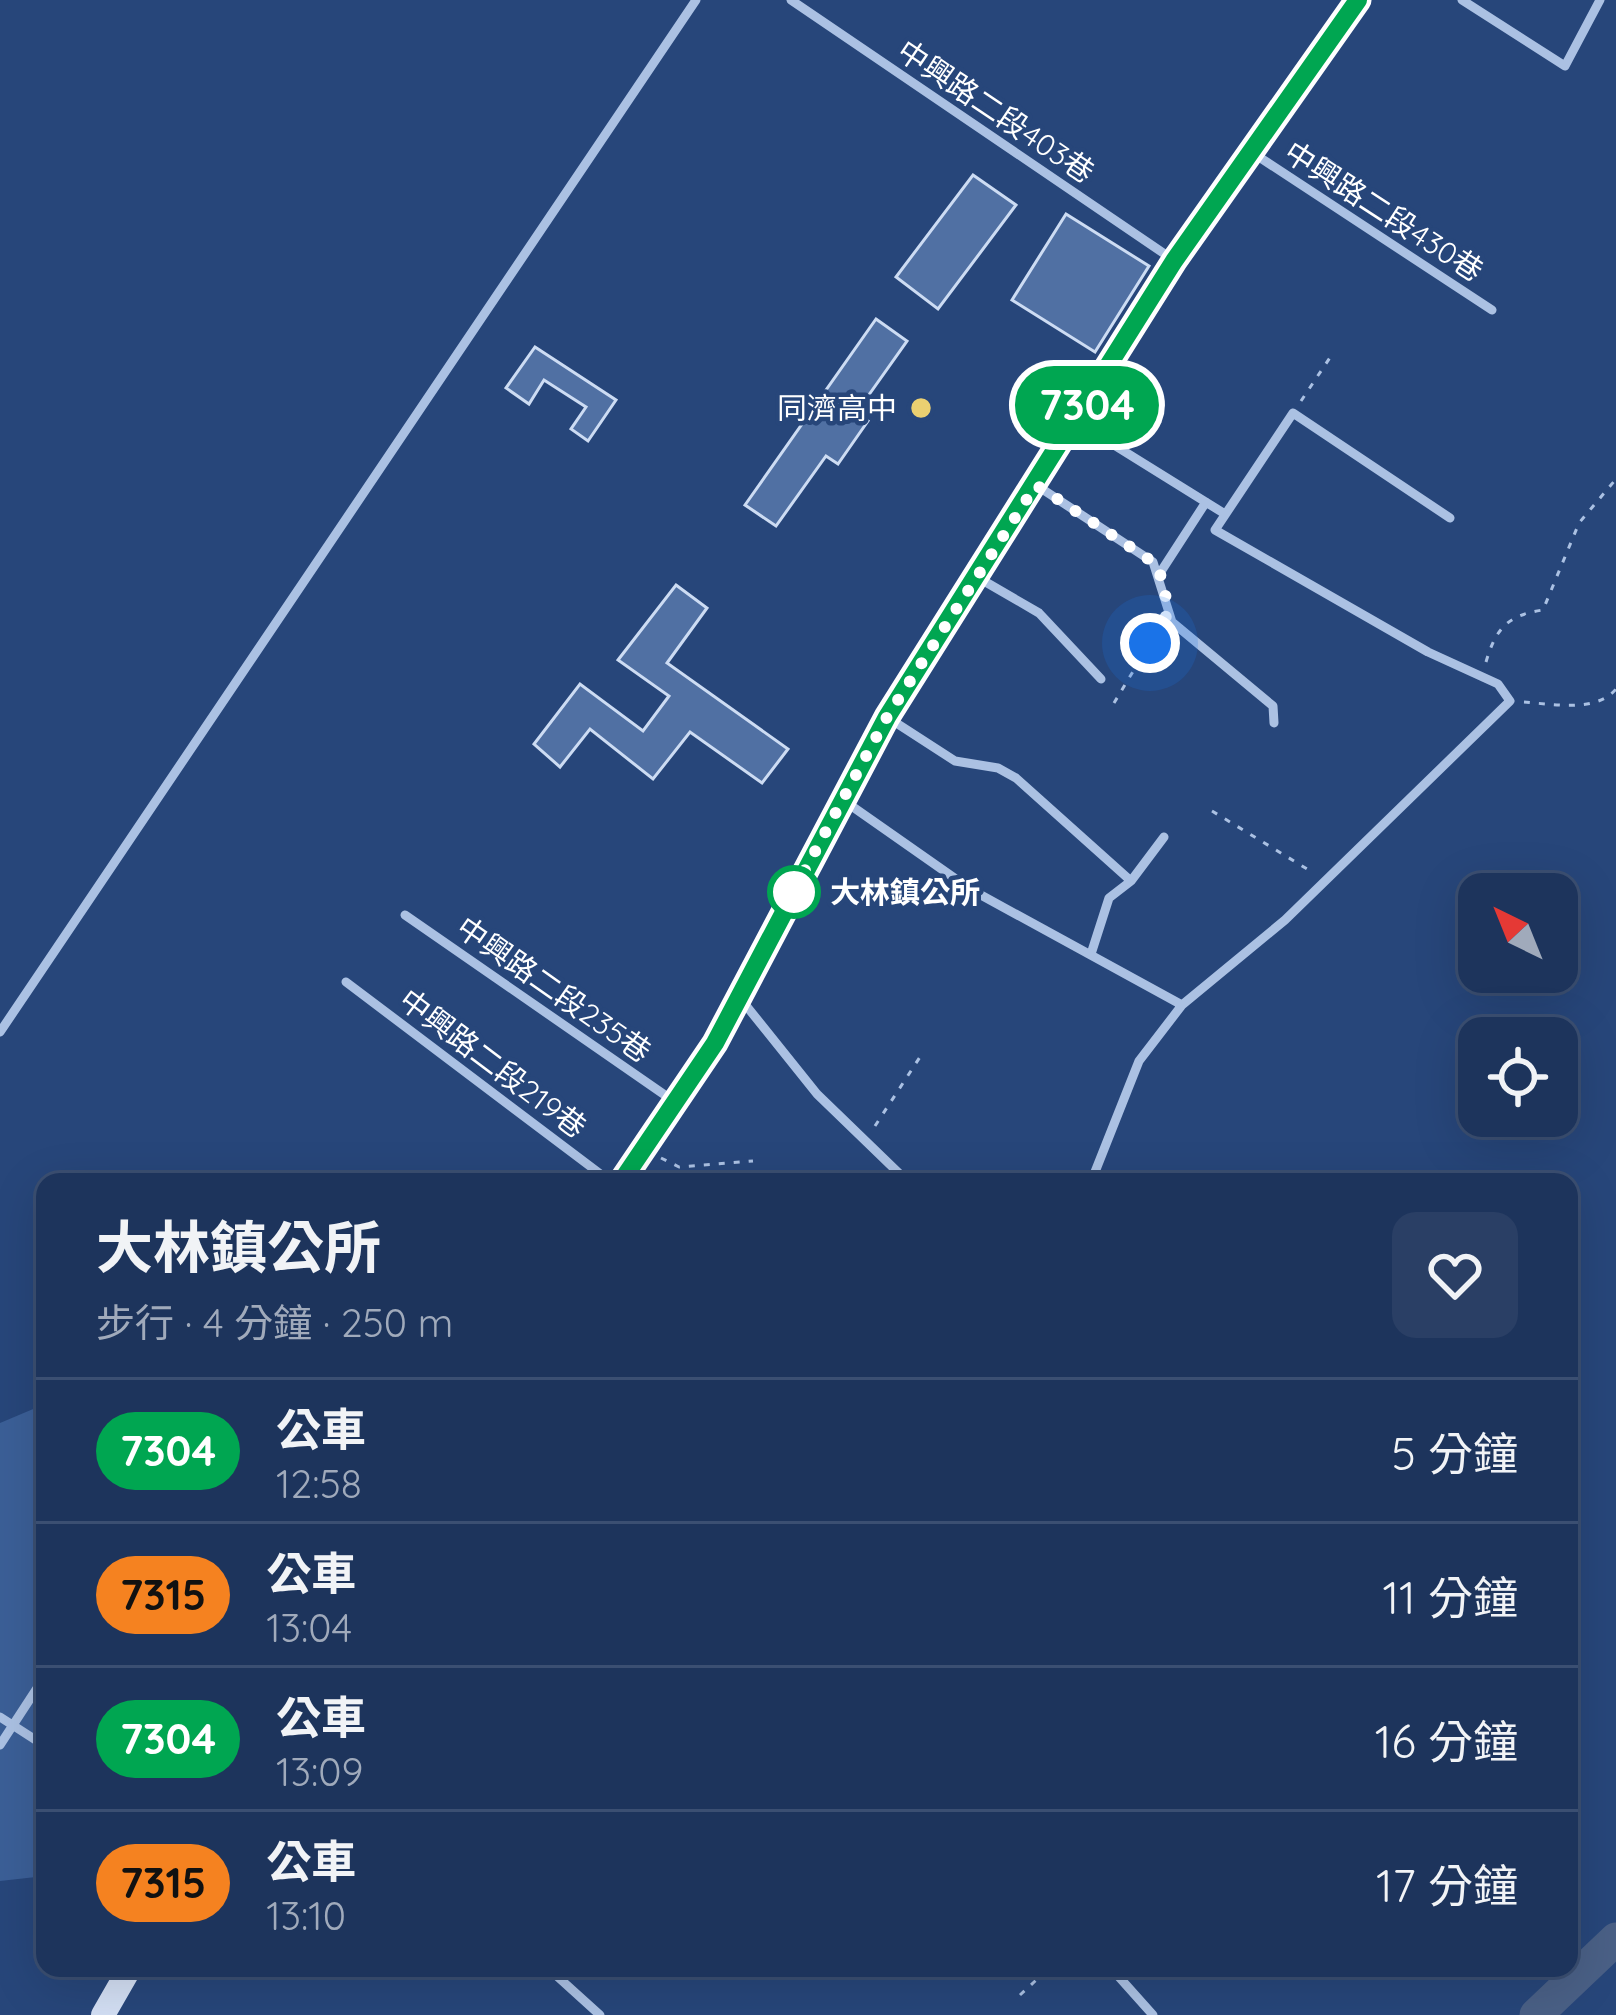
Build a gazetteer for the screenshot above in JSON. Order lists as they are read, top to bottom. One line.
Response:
{"streets":{"lane":["中興路二段403巷","中興路二段430巷","中興路二段235巷","中興路二段219巷"]},"places":["同濟高中","大林鎮公所"],"lines":["bus line 7304"],"north":"top left","page":{"on_map":"7304","heading":["大林鎮公所","步行 · 4 分鐘 · 250 m"],"list":[{"mark":"7304","name":"公車","note":"12:58","value":"5 分鐘"},{"mark":"7315","name":"公車","note":"13:04","value":"11 分鐘"},{"mark":"7304","name":"公車","note":"13:09","value":"16 分鐘"},{"mark":"7315","name":"公車","note":"13:10","value":"17 分鐘"}]}}
